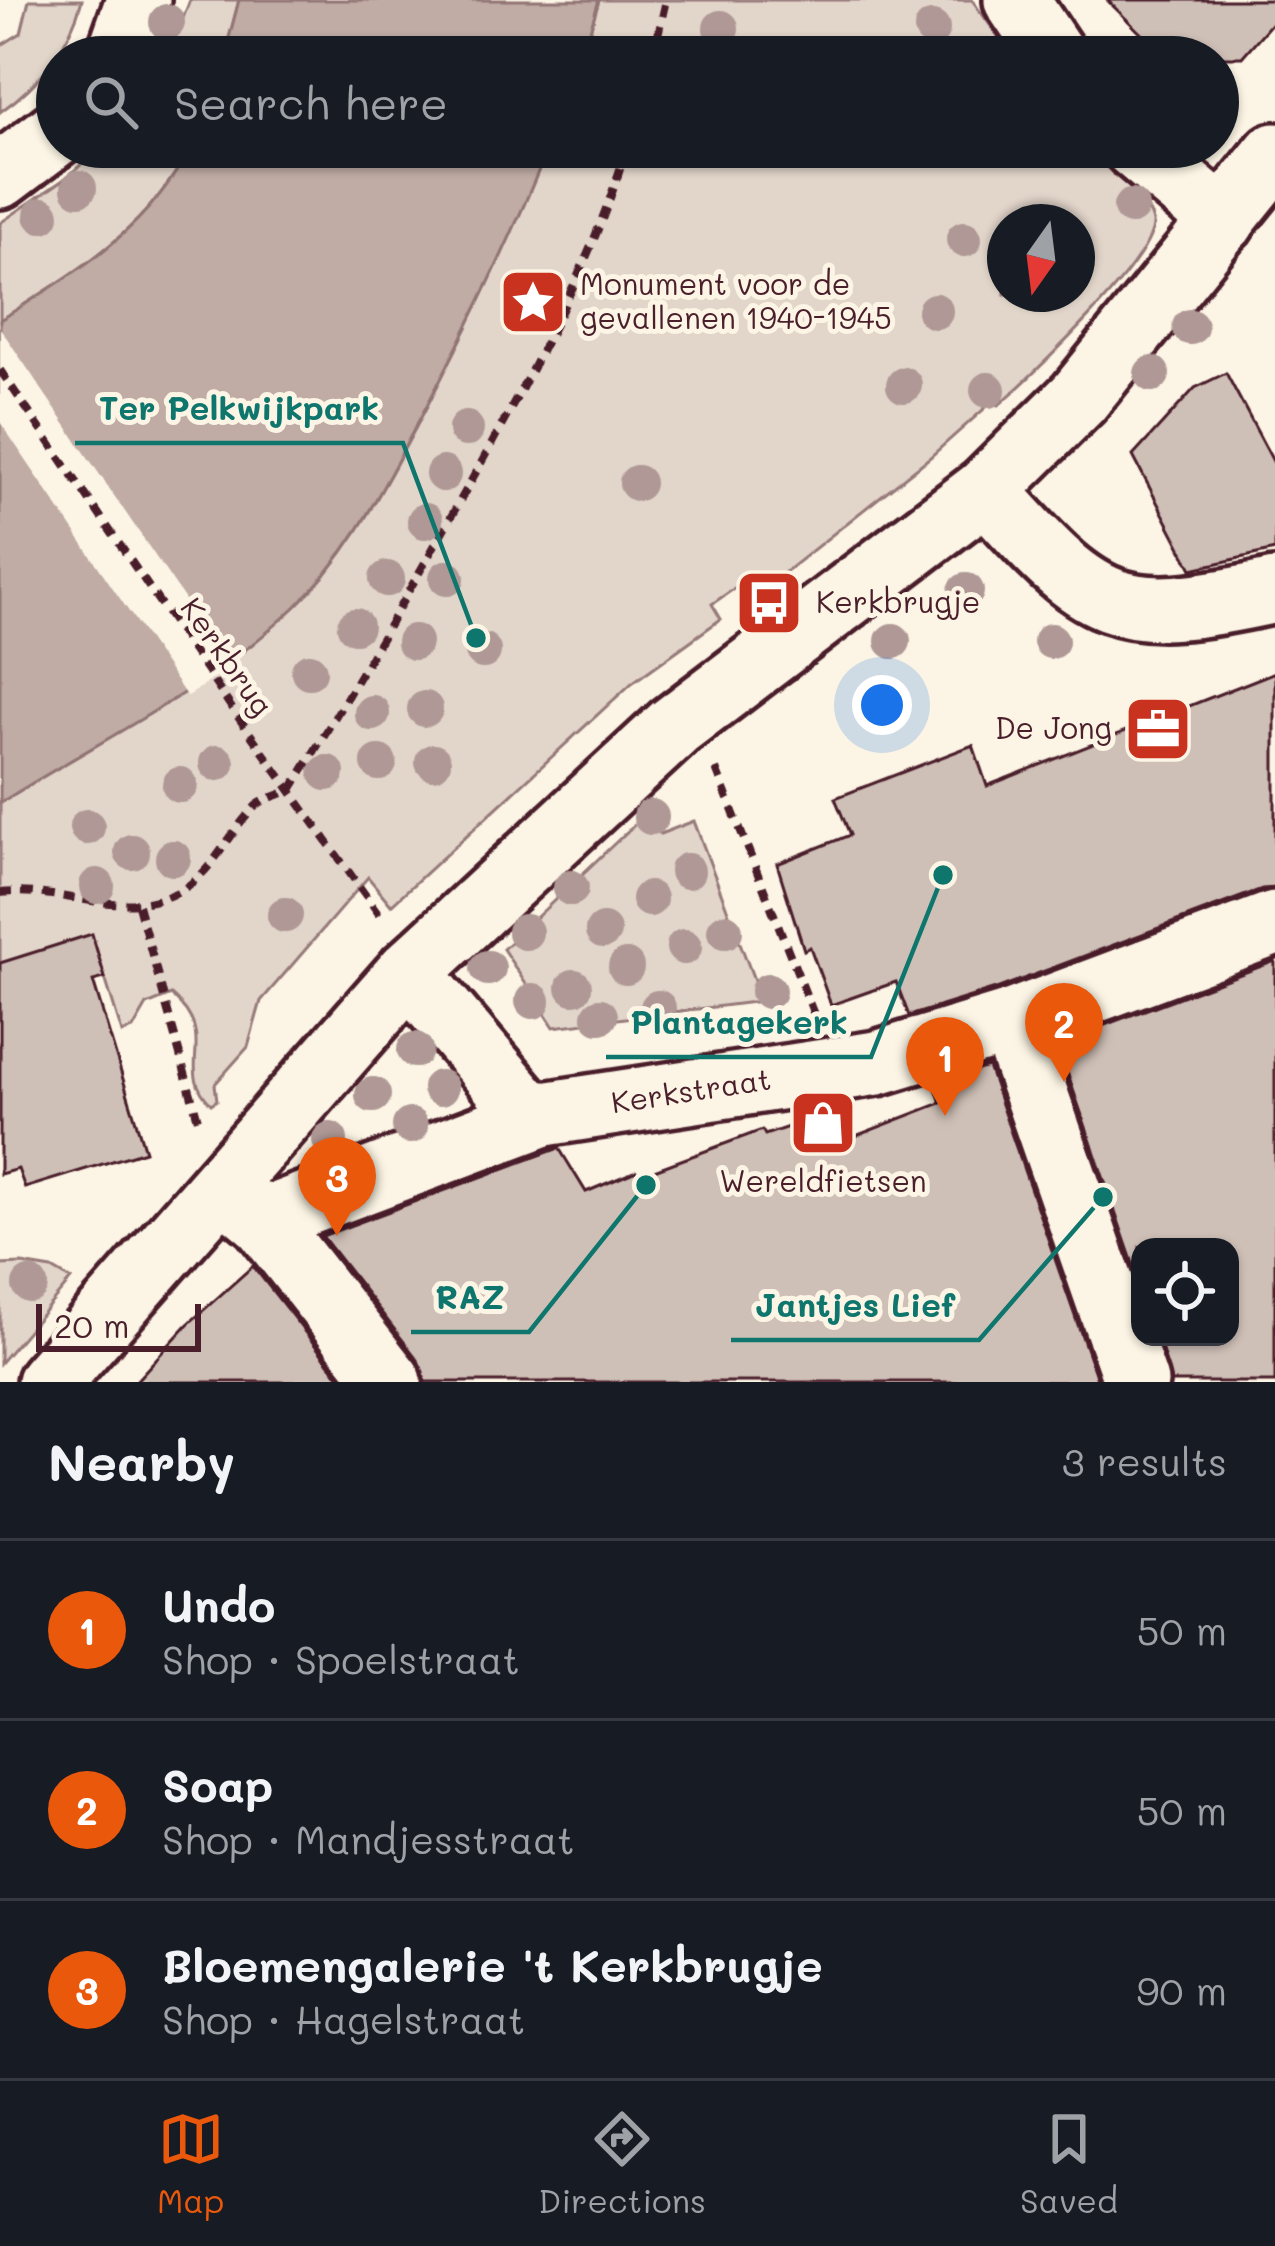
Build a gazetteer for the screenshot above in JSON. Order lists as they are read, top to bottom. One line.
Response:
{"streets":{"street":["Kerkstraat"],"path":["Kerkbrug"]},"places":{"place":["Monument voor de gevallenen 1940-1945"],"bus stop":["Kerkbrugje"],"other":["Ter Pelkwijkpark","Plantagekerk","RAZ","Jantjes Lief"],"office":["De Jong"],"shop":["Wereldfietsen"]},"scale_bar":"20 m","north":"bottom","page":{"search":"Search here","pins":["2","1","3"],"scale":"20 m","heading":["Nearby","3 results"],"list":[{"mark":"1","name":"Undo","note":"Shop · Spoelstraat","value":"50 m"},{"mark":"2","name":"Soap","note":"Shop · Mandjesstraat","value":"50 m"},{"mark":"3","name":"Bloemengalerie 't Kerkbrugje","note":"Shop · Hagelstraat","value":"90 m"}],"nav":["Map","Directions","Saved"]}}
